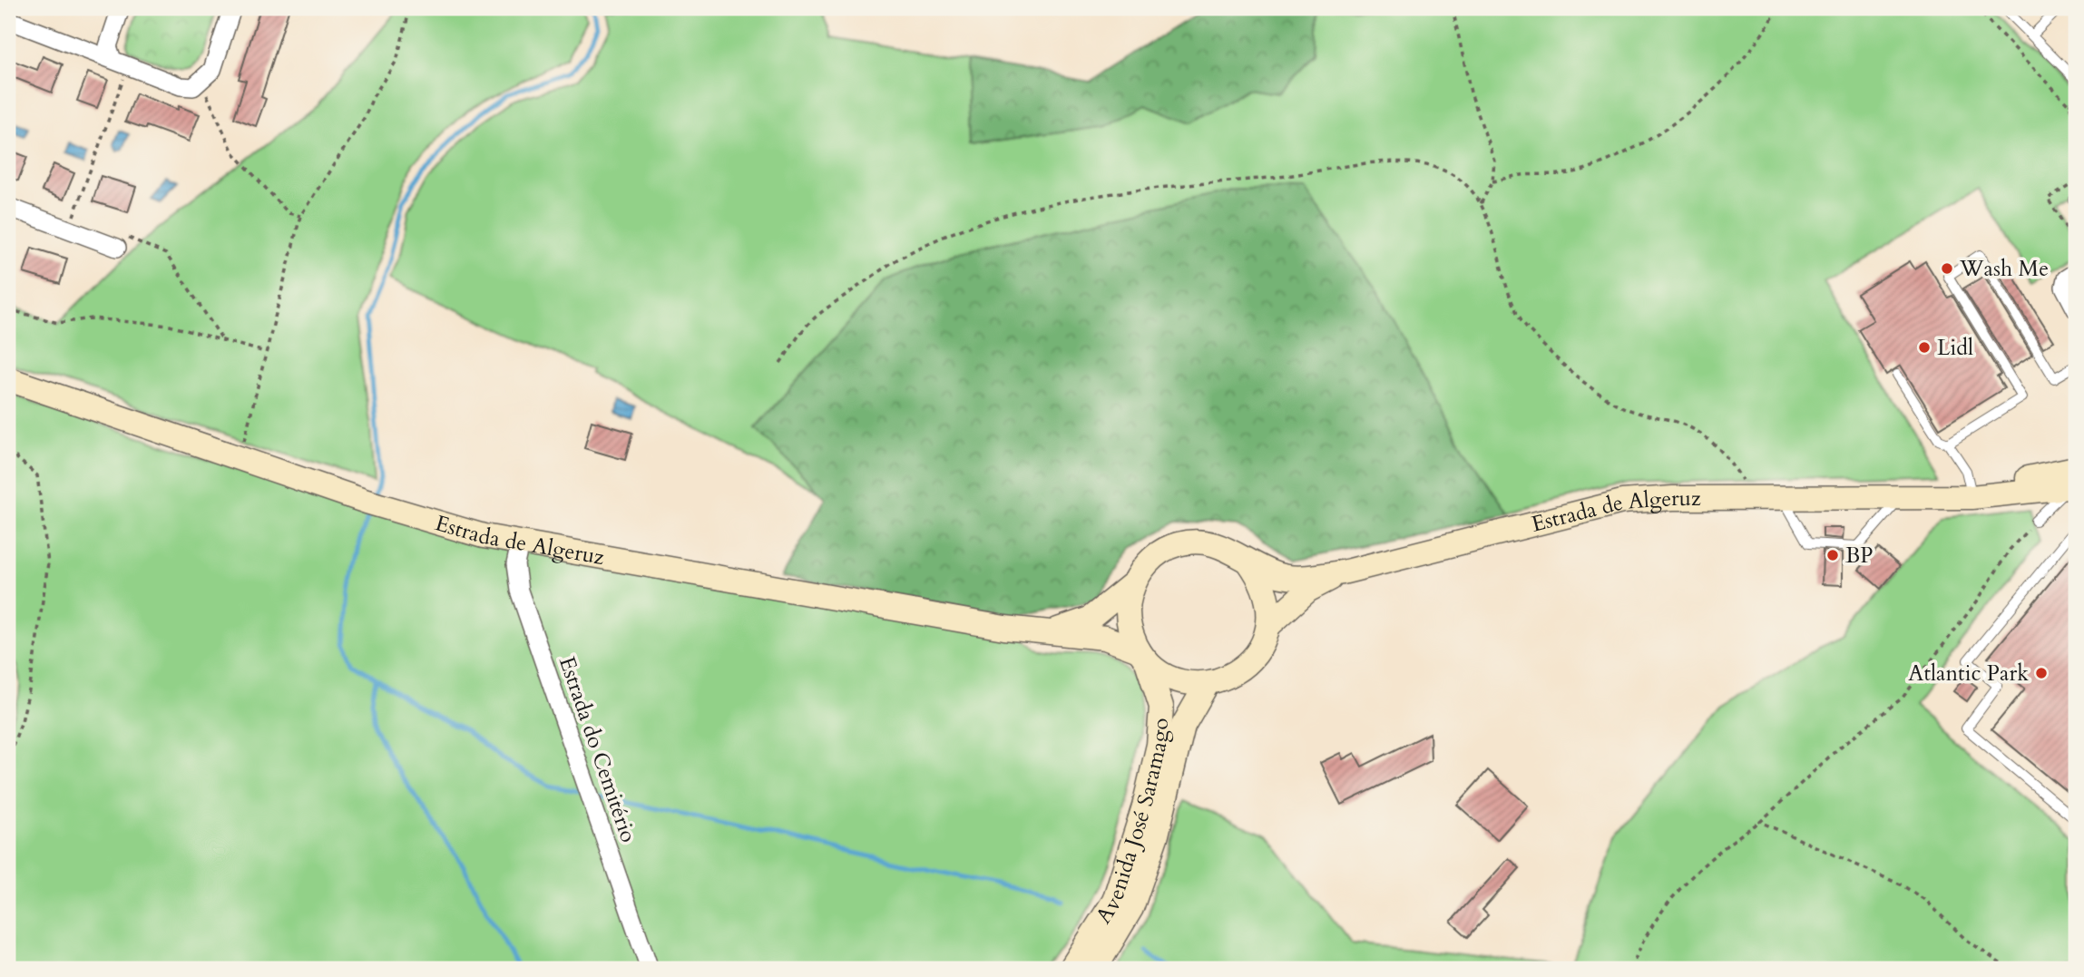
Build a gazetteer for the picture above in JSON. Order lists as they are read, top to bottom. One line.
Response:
{"streets":{"main road":["Estrada de Algeruz","Avenida José Saramago"],"street":["Estrada do Cemitério"]},"crossings":[["Estrada de Algeruz","Estrada do Cemitério"],["Estrada de Algeruz","Avenida José Saramago"]],"places":["Wash Me","Lidl","BP","Atlantic Park"]}
